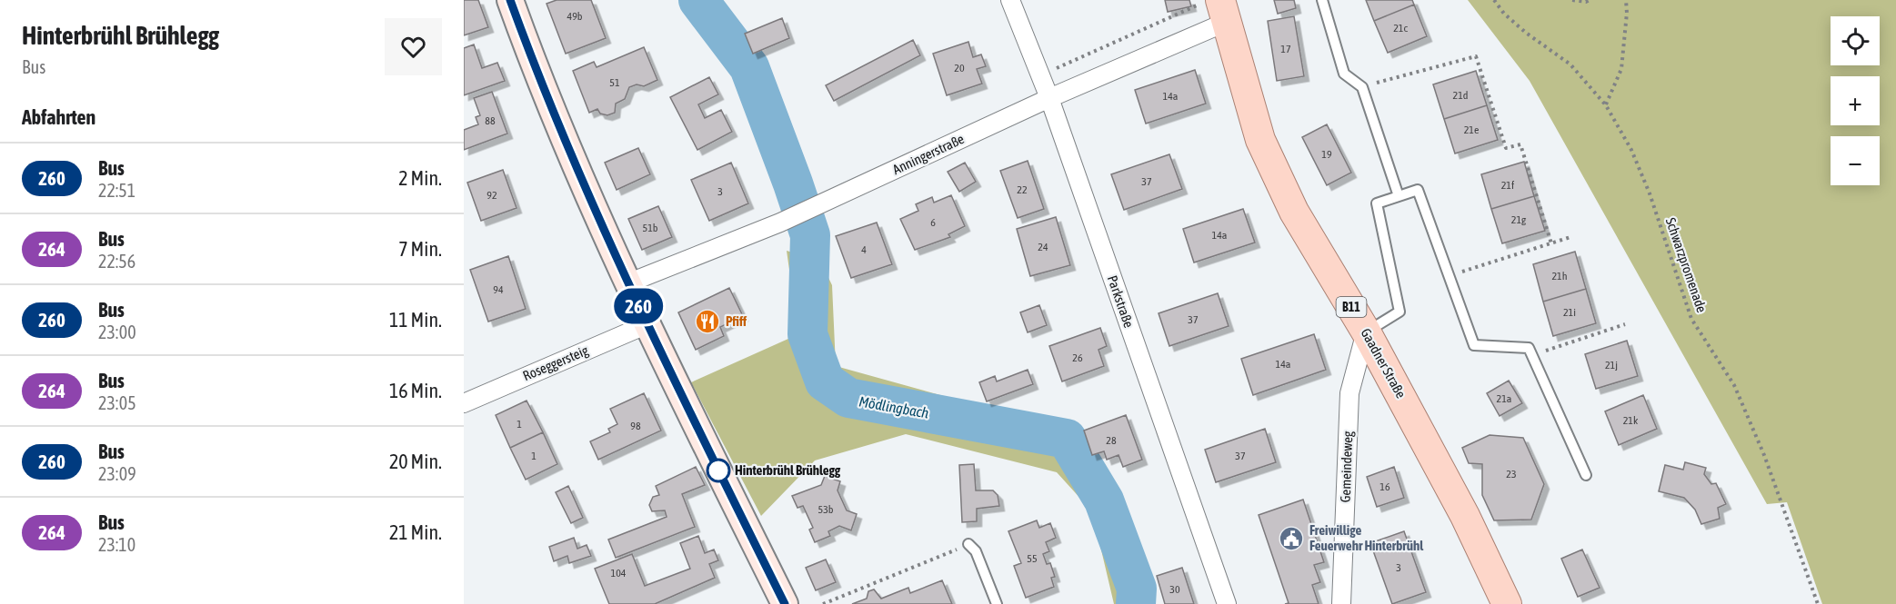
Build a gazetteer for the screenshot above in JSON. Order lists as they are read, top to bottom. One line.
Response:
{"streets":{"main road":["B11","Gaadner Straße"],"street":["Anningerstraße","Parkstraße","Roseggersteig","Gemeindeweg"],"path":["Schwarzpromenade"]},"crossings":[["Anningerstraße","Parkstraße"],["Anningerstraße","Gaadner Straße"],["Gaadner Straße","Gemeindeweg"]],"water":["Mödlingbach"],"places":{"restaurant":["Pfiff"],"other":["Hinterbrühl Brühlegg"],"public building":["Freiwillige Feuerwehr Hinterbrühl"]},"lines":["bus line 260"],"house_numbers":["49b","21c","17","20","51","21d","14a","88","21e","19","37","21f","22","3","92","21g","6","51b","14a","24","4","21h","94","21i","37","26","14a","21j","21a","21k","1","98","28","1","37","23","16","53b","55","3","104","30"],"page":{"heading":[["Hinterbrühl Brühlegg","Bus"],"Abfahrten"],"on_map":"260","map_buttons":["+","−"],"list":[{"mark":"260","name":"Bus","note":"22:51","value":"2 Min."},{"mark":"264","name":"Bus","note":"22:56","value":"7 Min."},{"mark":"260","name":"Bus","note":"23:00","value":"11 Min."},{"mark":"264","name":"Bus","note":"23:05","value":"16 Min."},{"mark":"260","name":"Bus","note":"23:09","value":"20 Min."},{"mark":"264","name":"Bus","note":"23:10","value":"21 Min."}]}}
